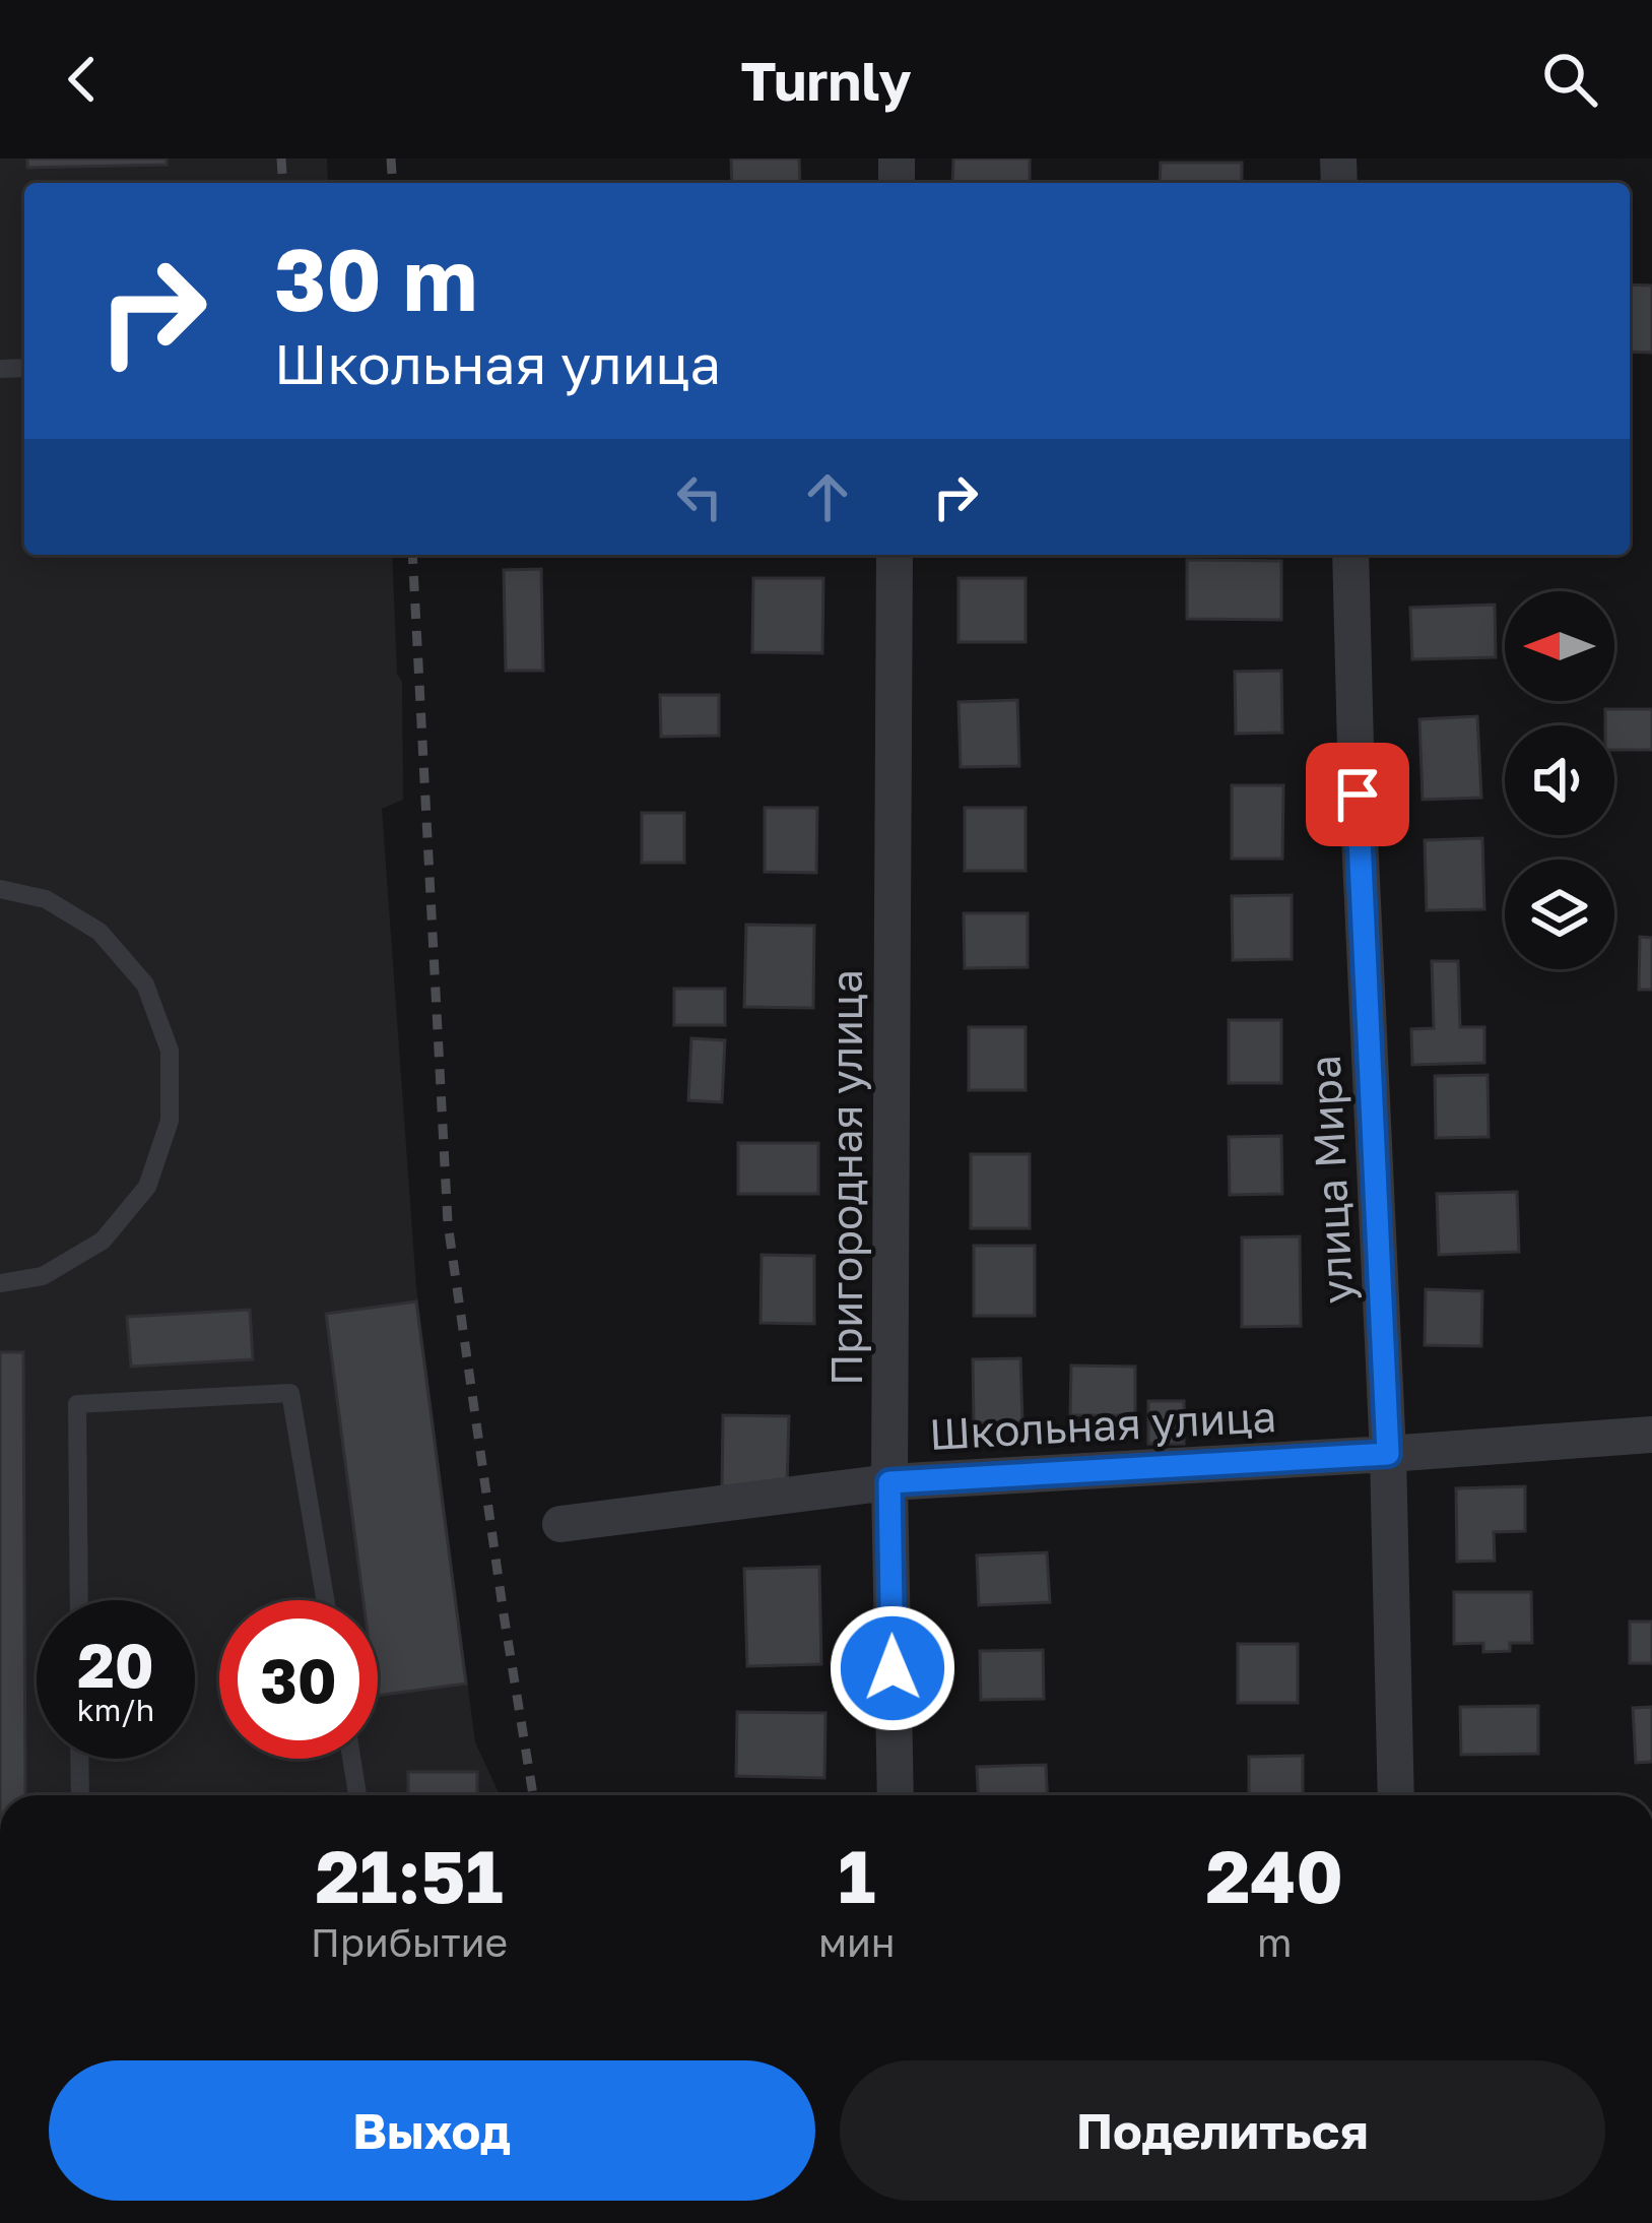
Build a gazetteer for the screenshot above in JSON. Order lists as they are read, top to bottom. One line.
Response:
{"streets":{"street":["Пригородная улица","улица Мира","Школьная улица"]},"crossings":[["Пригородная улица","Школьная улица"],["улица Мира","Школьная улица"]],"north":"left","page":{"header":"Turnly","turn":["30 m","Школьная улица"],"speed":"20 km/h","limit":"30","eta":["21:51","Прибытие","1","мин","240","m"],"buttons":["Выход","Поделиться"]}}
